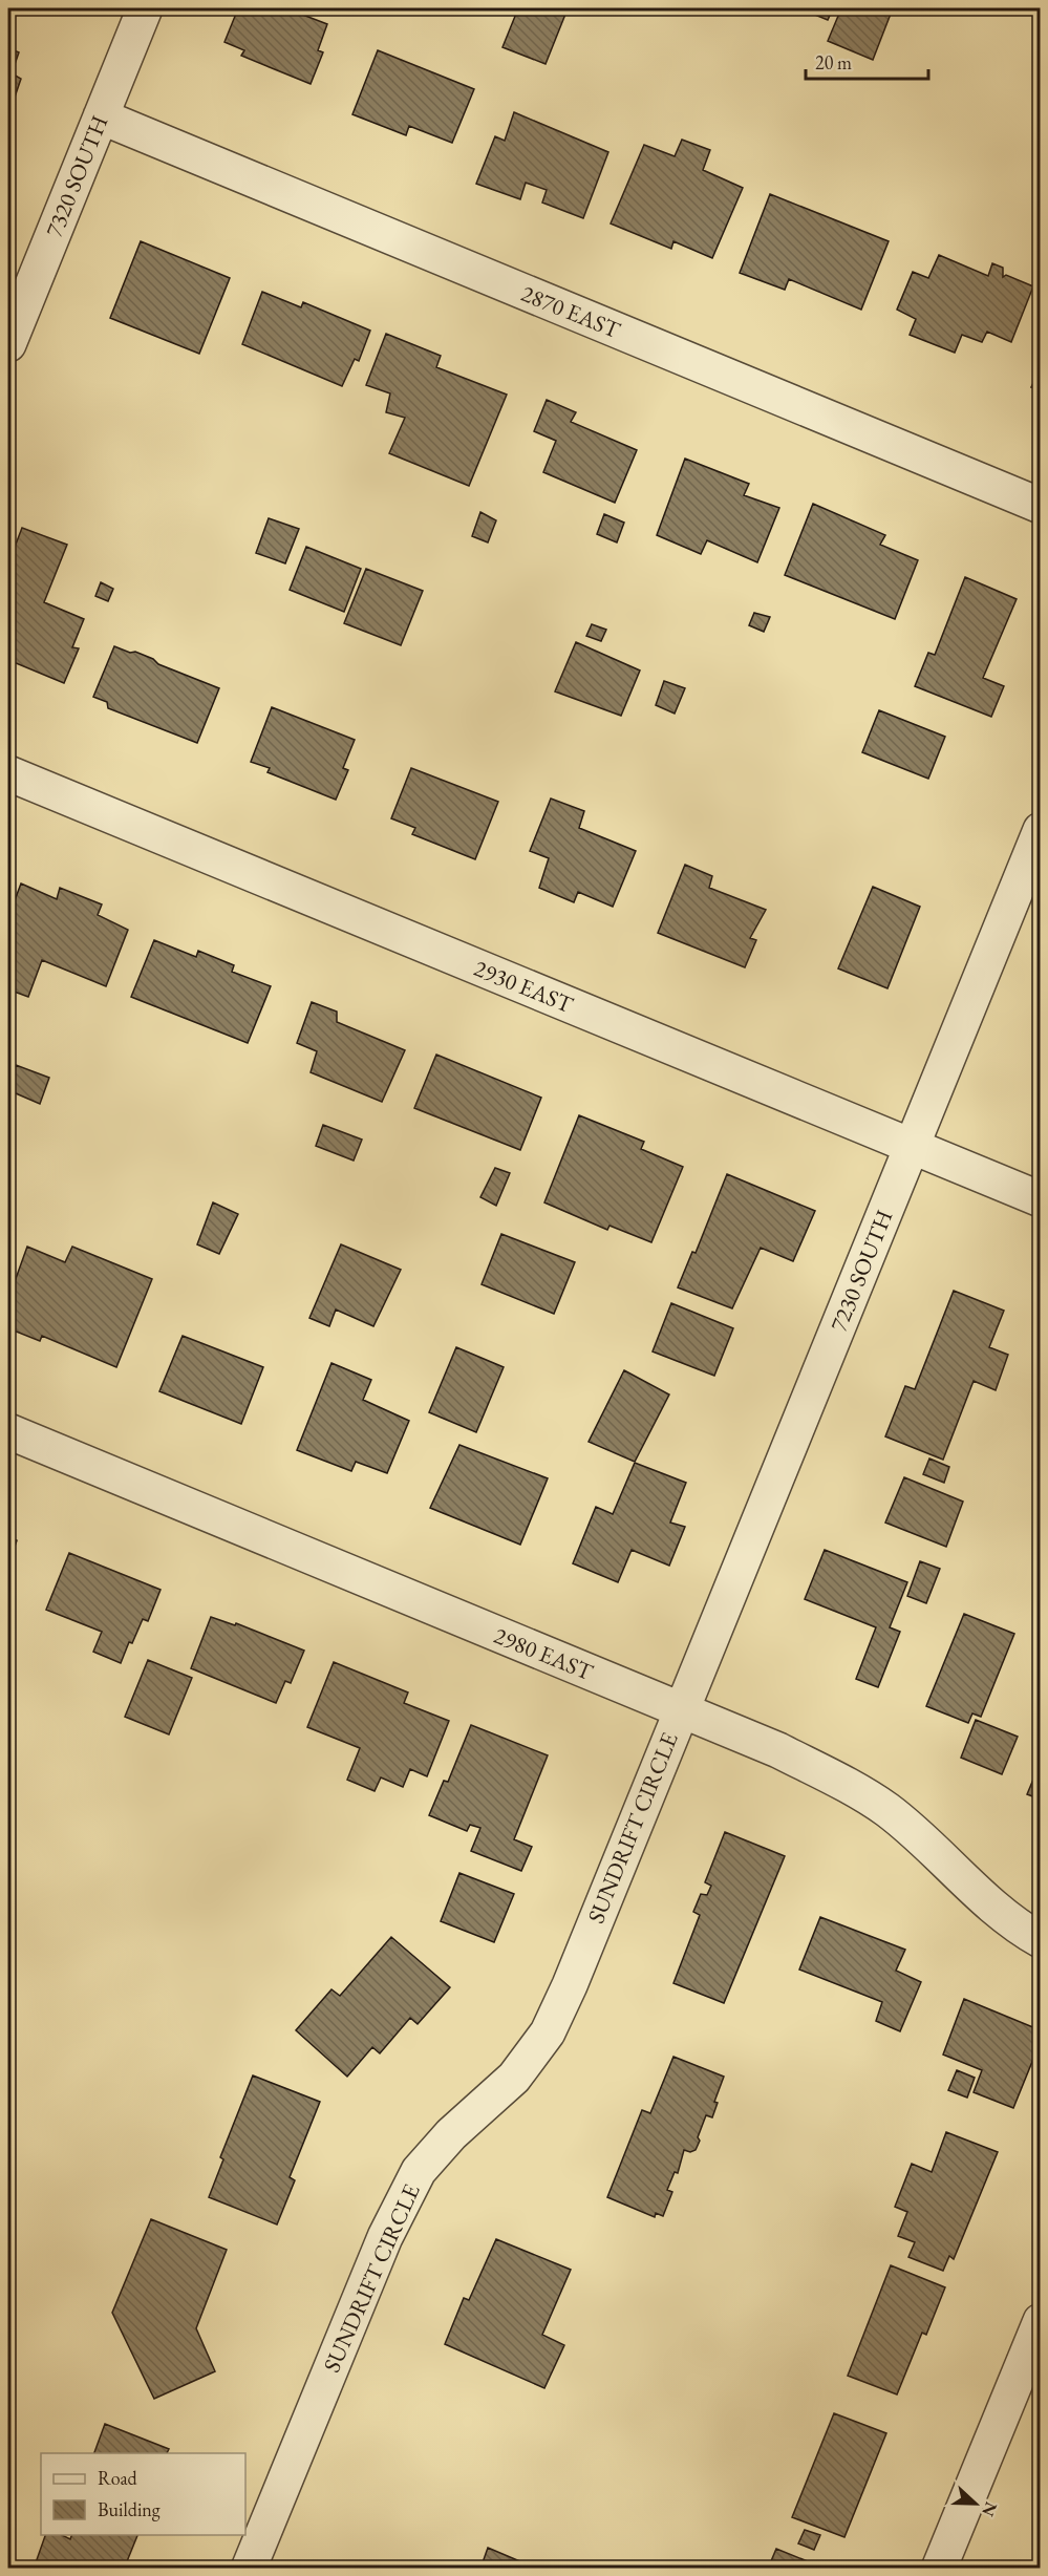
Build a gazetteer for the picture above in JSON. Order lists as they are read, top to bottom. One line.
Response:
{"streets":{"street":["7320 SOUTH","2870 EAST","2930 EAST","7230 SOUTH","2980 EAST","SUNDRIFT CIRCLE"]},"crossings":[["7320 SOUTH","2870 EAST"],["2930 EAST","7230 SOUTH"],["7230 SOUTH","2980 EAST"],["7230 SOUTH","SUNDRIFT CIRCLE"],["2980 EAST","SUNDRIFT CIRCLE"]],"legend":["Road","Building"],"scale_bar":"20 m","north":"right"}
